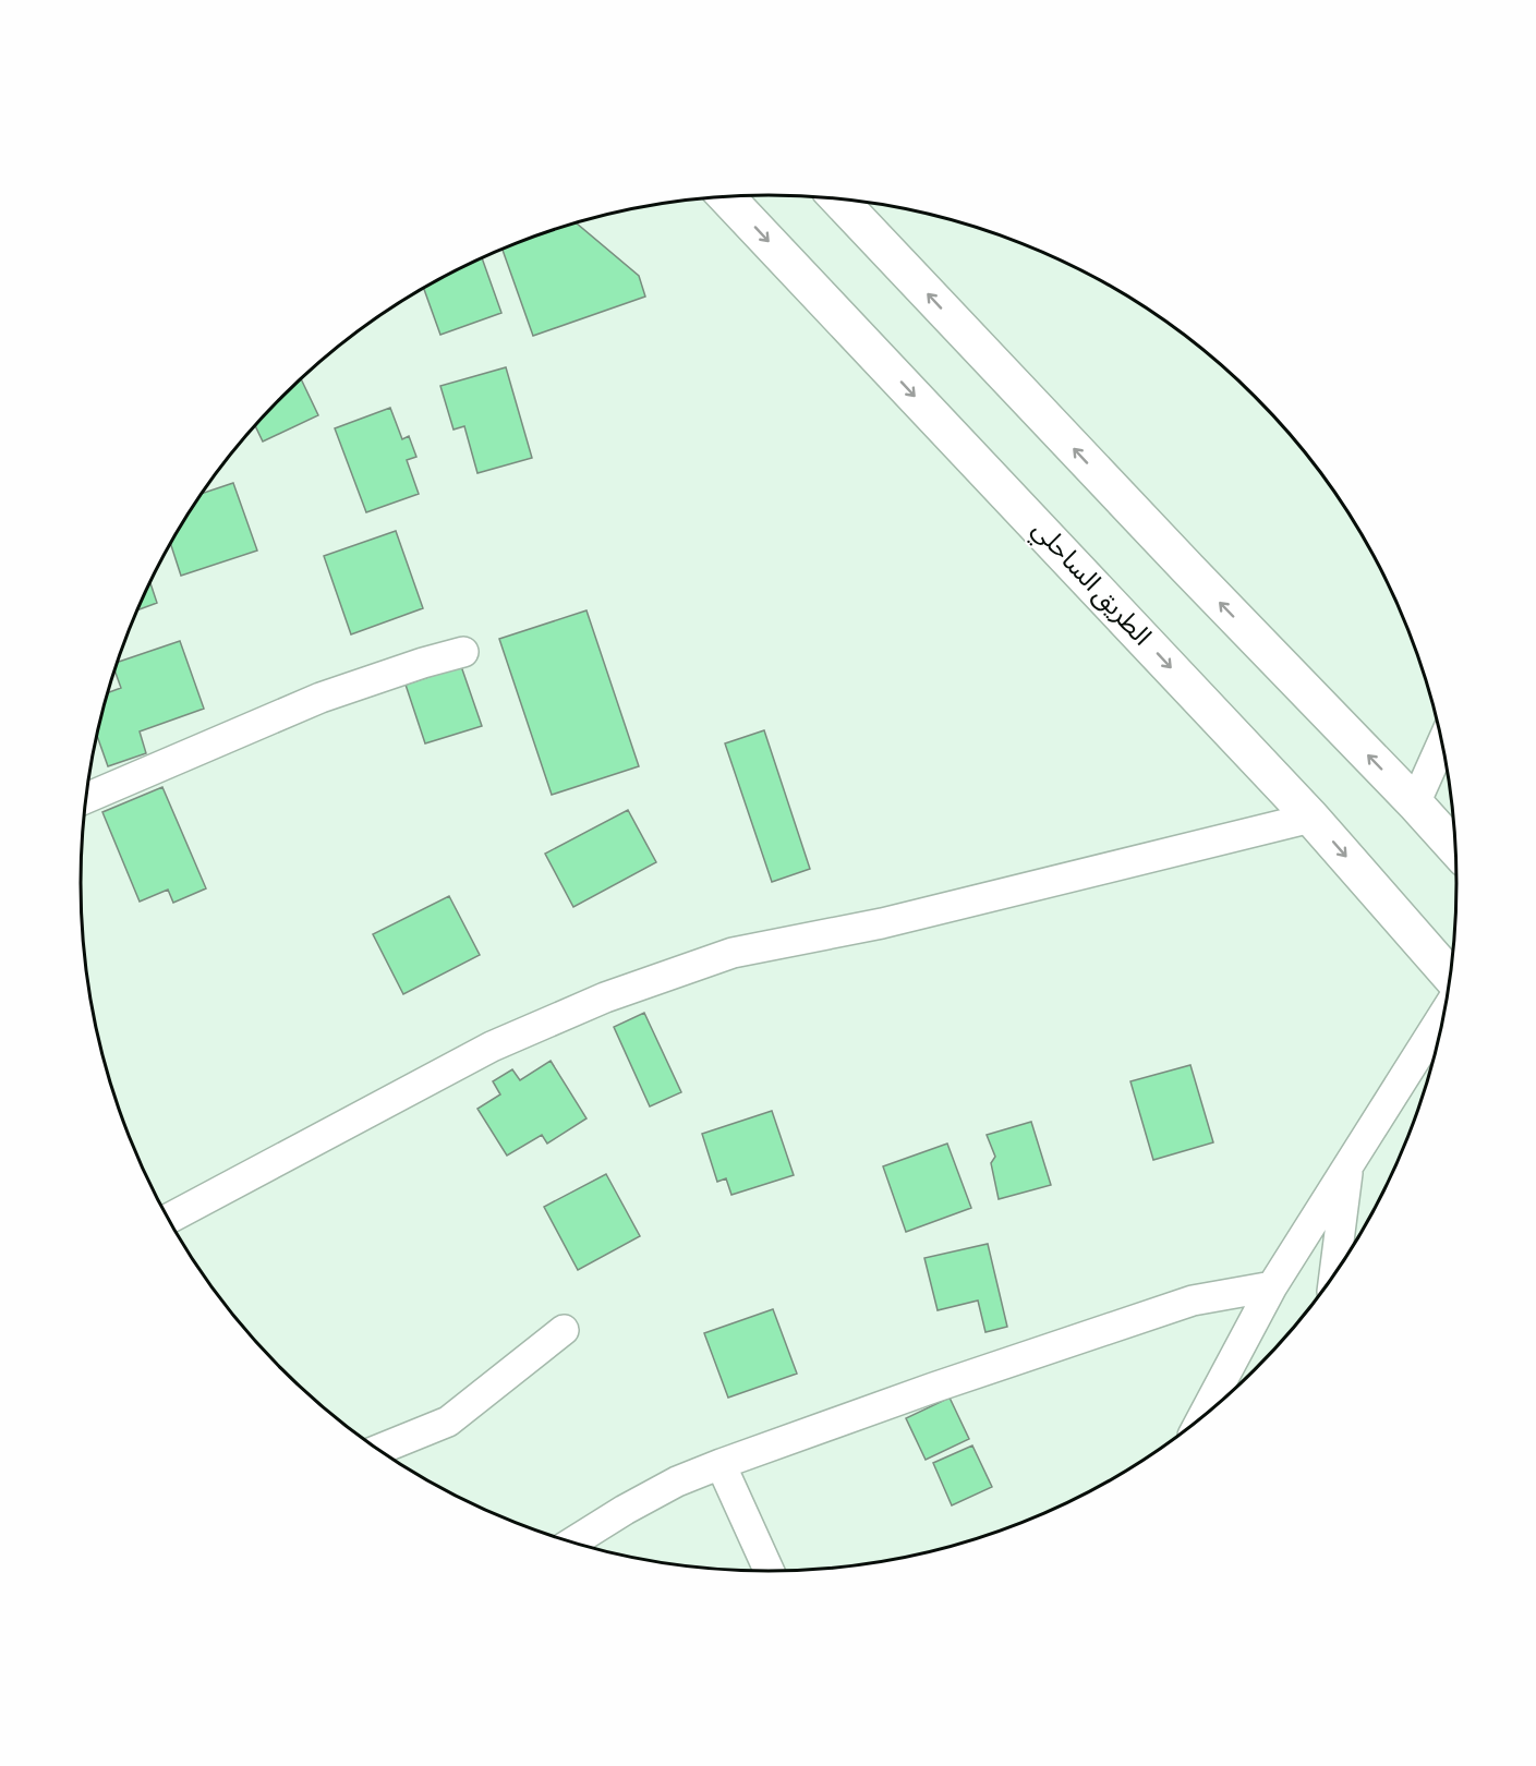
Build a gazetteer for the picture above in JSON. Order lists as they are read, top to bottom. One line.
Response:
{"streets":{"highway":["الطريق الساحلي"]}}
